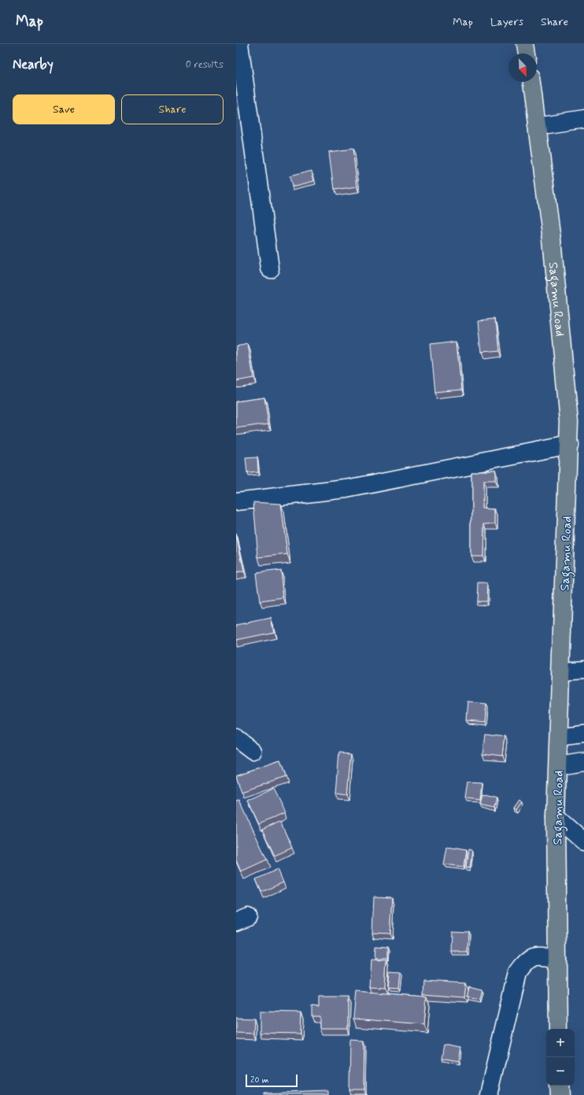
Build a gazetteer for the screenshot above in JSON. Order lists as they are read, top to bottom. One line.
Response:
{"streets":{"highway":["Sagamu Road"]},"scale_bar":"20 m","north":"bottom right","page":{"header":"Map","nav":["Map","Layers","Share"],"heading":["Nearby","0 results"],"buttons":["Save","Share"],"map_buttons":["+","−"],"scale":"20 m"}}
